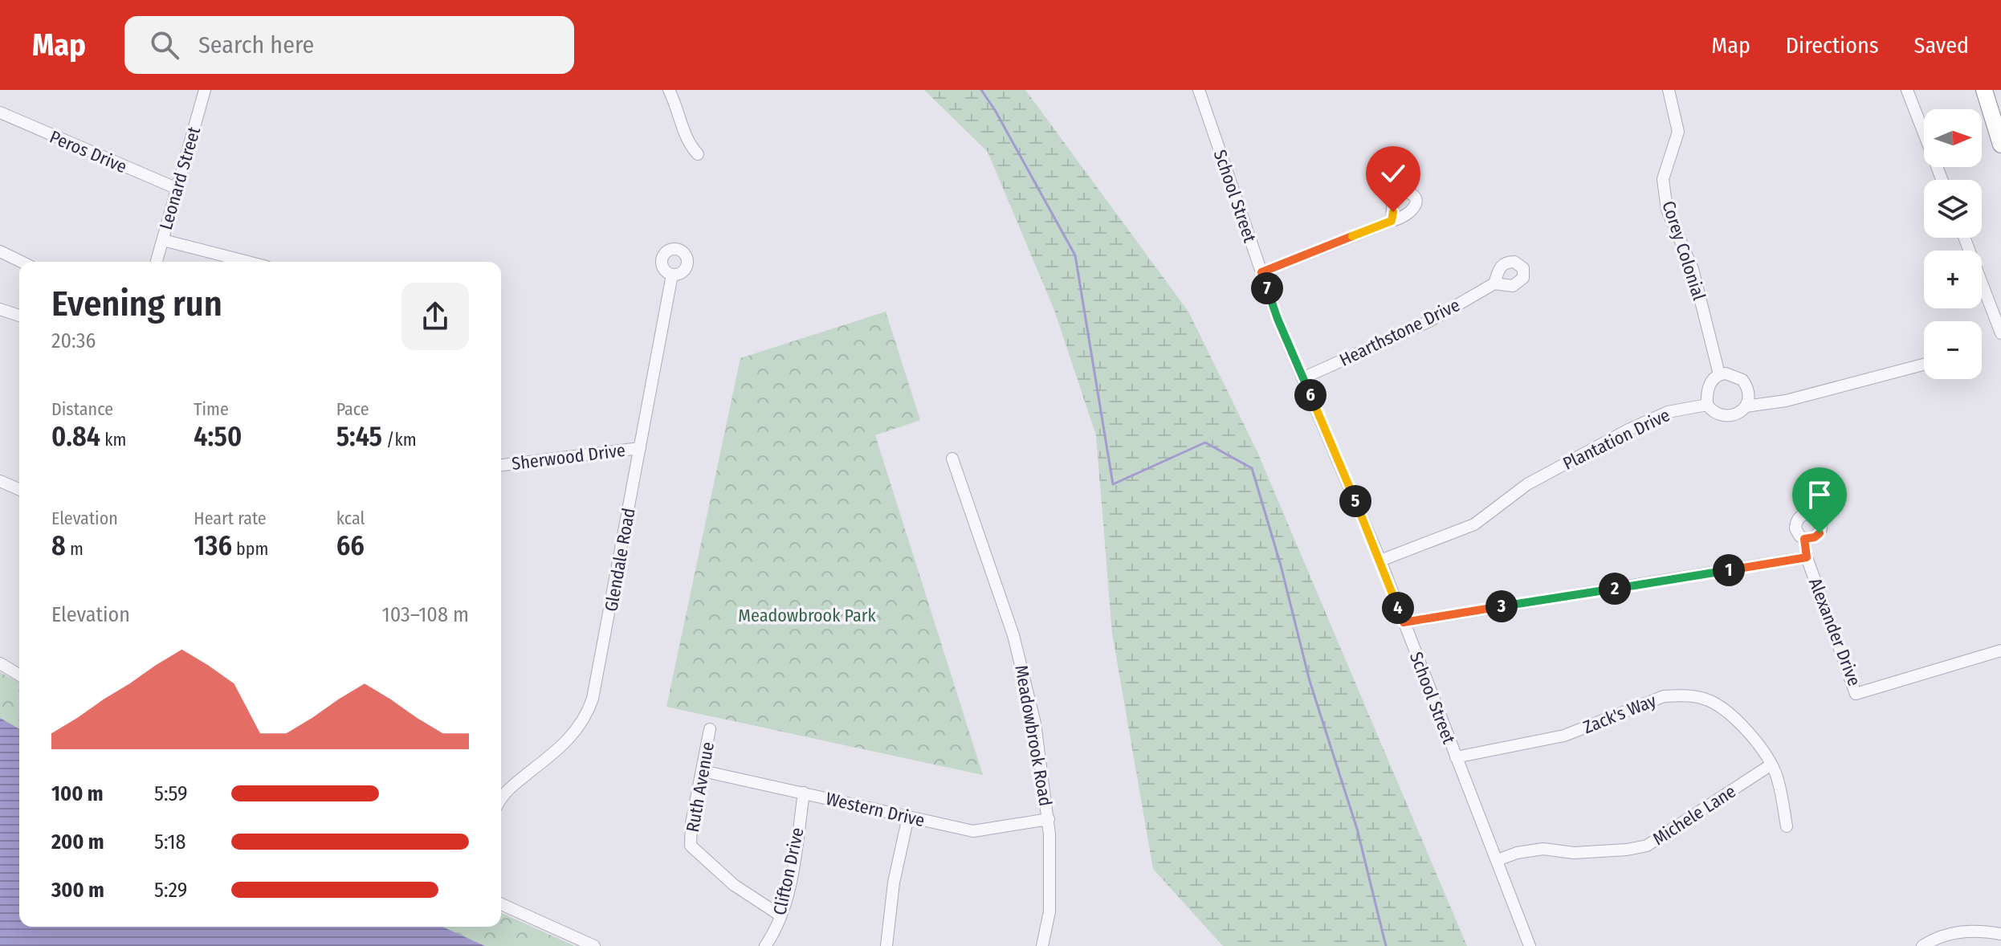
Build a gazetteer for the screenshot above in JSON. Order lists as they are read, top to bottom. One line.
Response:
{"streets":{"street":["Peros Drive","Leonard Street","School Street","Corey Colonial","Hearthstone Drive","Plantation Drive","Sherwood Drive","Glendale Road","Alexander Drive","Zack's Way","Meadowbrook Road","Ruth Avenue","Western Drive","Michele Lane","Clifton Drive"]},"crossings":[["Peros Drive","Leonard Street"],["School Street","Hearthstone Drive"],["School Street","Plantation Drive"],["School Street","Zack's Way"],["School Street","Michele Lane"],["Corey Colonial","Plantation Drive"],["Sherwood Drive","Glendale Road"],["Zack's Way","Michele Lane"],["Meadowbrook Road","Western Drive"],["Ruth Avenue","Western Drive"],["Ruth Avenue","Clifton Drive"],["Western Drive","Clifton Drive"]],"parks":["Meadowbrook Park"],"north":"right","page":{"header":"Map","search":"Search here","nav":["Map","Directions","Saved"],"map_buttons":["+","−"],"heading":["Evening run","20:36"],"pins":["7","6","5","1","2","3","4"],"stats":[["Distance","0.84 km"],["Time","4:50"],["Pace","5:45 /km"],["Elevation","8 m"],["Heart rate","136 bpm"],["kcal","66"]],"chart":["Elevation","103–108 m"],"list":[{"name":"100 m","note":"5:59"},{"name":"200 m","note":"5:18"},{"name":"300 m","note":"5:29"}]}}
